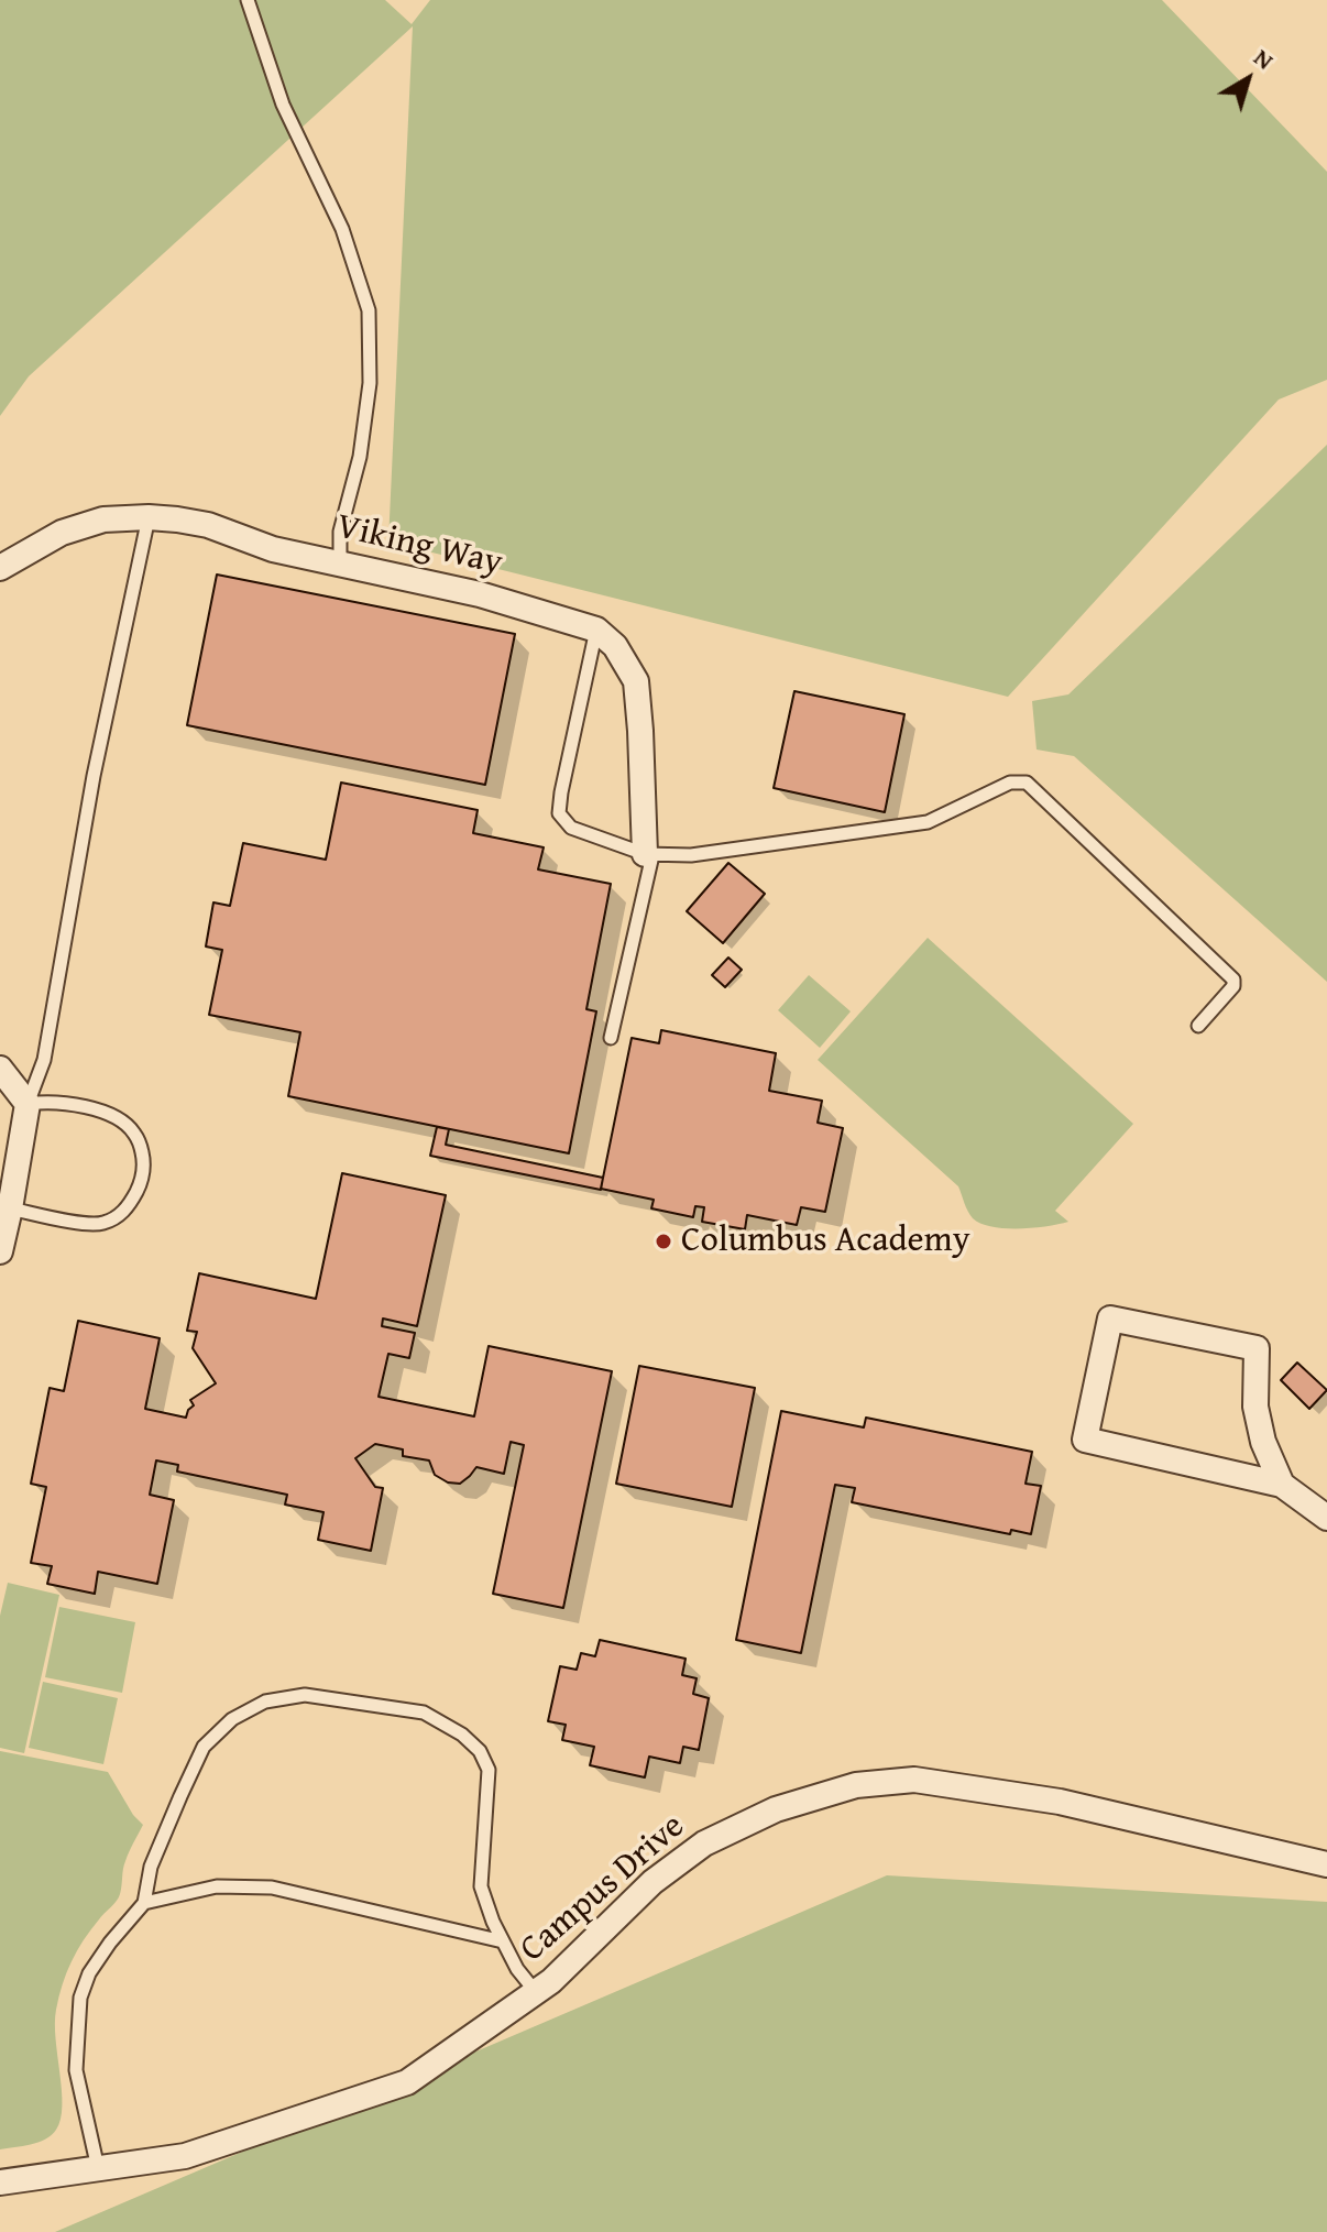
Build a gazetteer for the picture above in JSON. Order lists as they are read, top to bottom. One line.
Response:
{"streets":{"street":["Viking Way","Campus Drive"]},"places":["Columbus Academy"],"north":"top right"}
